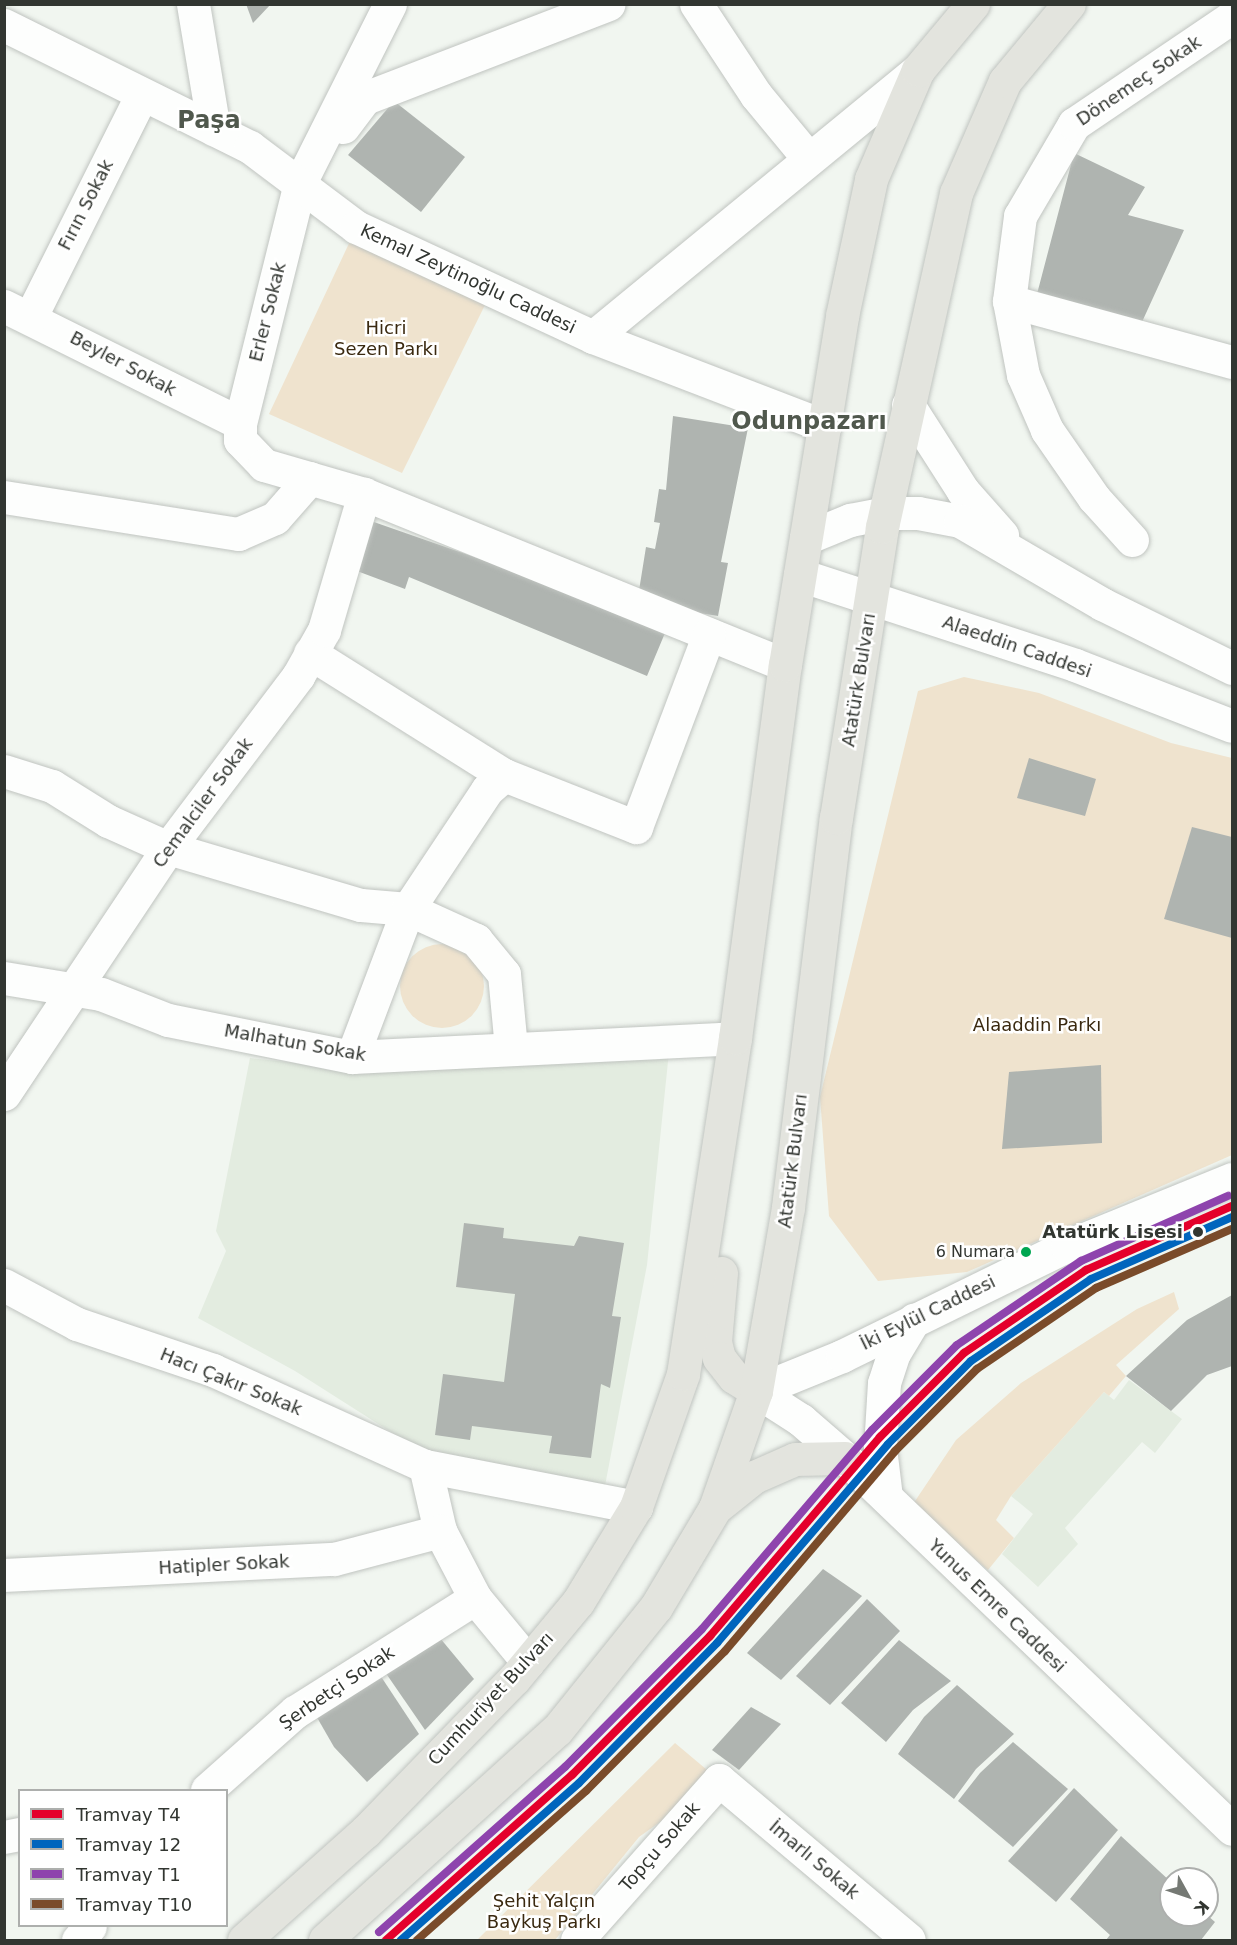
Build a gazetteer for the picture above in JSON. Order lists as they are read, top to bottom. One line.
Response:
{"streets":{"main road":["Atatürk Bulvarı","Cumhuriyet Bulvarı"],"street":["Dönemeç Sokak","Fırın Sokak","Kemal Zeytinoğlu Caddesi","Erler Sokak","Beyler Sokak","Alaeddin Caddesi","Cemalciler Sokak","Malhatun Sokak","İki Eylül Caddesi","Hacı Çakır Sokak","Hatipler Sokak","Yunus Emre Caddesi","Şerbetçi Sokak","Topçu Sokak","İmarlı Sokak"]},"crossings":[["Fırın Sokak","Kemal Zeytinoğlu Caddesi"],["Fırın Sokak","Beyler Sokak"],["Kemal Zeytinoğlu Caddesi","Erler Sokak"],["Erler Sokak","Beyler Sokak"],["Beyler Sokak","Cemalciler Sokak"],["Alaeddin Caddesi","Atatürk Bulvarı"],["Atatürk Bulvarı","İki Eylül Caddesi"],["Atatürk Bulvarı","Yunus Emre Caddesi"],["Cemalciler Sokak","Malhatun Sokak"],["İki Eylül Caddesi","Yunus Emre Caddesi"],["Hacı Çakır Sokak","Cumhuriyet Bulvarı"],["Topçu Sokak","İmarlı Sokak"]],"districts":["Paşa","Odunpazarı"],"parks":["Hicri Sezen Parkı","Alaaddin Parkı","Şehit Yalçın Baykuş Parkı"],"places":["Atatürk Lisesi","6 Numara"],"lines":["tram line T1","tram line T4","tram line 12","tram line T10"],"legend":["Tramvay T4","Tramvay 12","Tramvay T1","Tramvay T10"],"north":"bottom right"}
